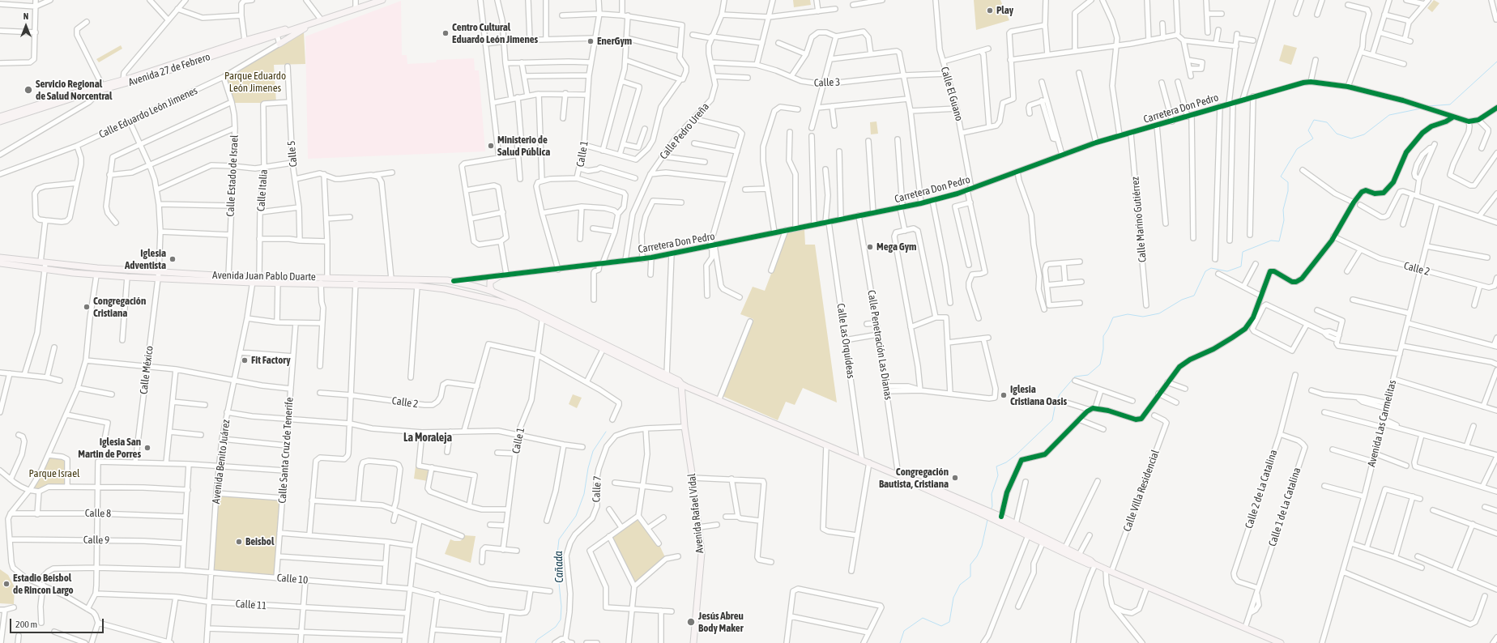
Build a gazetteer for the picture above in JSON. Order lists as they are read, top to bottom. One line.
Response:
{"streets":{"main road":["Avenida 27 de Febrero","Avenida Juan Pablo Duarte","Avenida Rafael Vidal"],"street":["Calle 3","Calle El Guano","Carretera Don Pedro","Calle Eduardo León Jimenes","Calle Pedro Ureña","Calle 5","Calle 1","Calle Estado de Israel","Calle Italia","Calle Marino Gutiérrez","Calle 2","Calle Las Orquídeas","Calle Penetración Las Dianas","Calle México","Avenida Las Carmelitas","Calle Santa Cruz de Tenerife","Avenida Benito Juárez","Calle 7","Calle 2 de La Catalina","Calle Villa Residencial","Calle 1 de La Catalina","Calle 8","Calle 9","Calle 10","Calle 11"]},"crossings":[["Calle 3","Calle El Guano"],["Calle 3","Calle Pedro Ureña"],["Calle El Guano","Carretera Don Pedro"],["Carretera Don Pedro","Calle Pedro Ureña"],["Carretera Don Pedro","Calle Marino Gutiérrez"],["Carretera Don Pedro","Avenida Juan Pablo Duarte"],["Carretera Don Pedro","Calle Las Orquídeas"],["Carretera Don Pedro","Calle Penetración Las Dianas"],["Calle Eduardo León Jimenes","Calle Estado de Israel"],["Calle 5","Calle Italia"],["Calle Estado de Israel","Avenida Juan Pablo Duarte"],["Calle Italia","Avenida Juan Pablo Duarte"],["Calle 2","Avenida Las Carmelitas"],["Avenida Juan Pablo Duarte","Calle México"],["Avenida Juan Pablo Duarte","Avenida Benito Juárez"],["Calle Santa Cruz de Tenerife","Calle 10"],["Avenida Benito Juárez","Calle 10"],["Avenida Benito Juárez","Calle 11"],["Calle 7","Avenida Rafael Vidal"],["Calle 2 de La Catalina","Calle 1 de La Catalina"]],"districts":["La Moraleja"],"water":["Cañada"],"parks":["Parque Eduardo León Jimenes","Parque Israel"],"places":["Play","Centro Cultural Eduardo León Jimenes","EnerGym","Servicio Regional de Salud Norcentral","Ministerio de Salud Pública","Mega Gym","Iglesia Adventista","Congregación Cristiana","Fit Factory","Iglesia Cristiana Oasis","Iglesia San Martin de Porres","Congregación Bautista, Cristiana","Beisbol","Estadio Beisbol de Rincon Largo","Jesús Abreu Body Maker"],"scale_bar":"200 m","north":"top"}
